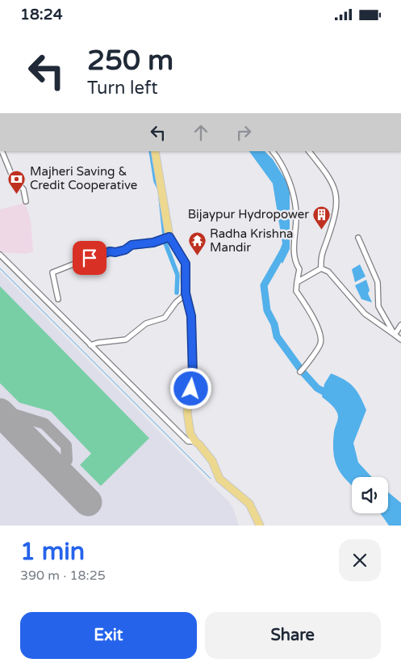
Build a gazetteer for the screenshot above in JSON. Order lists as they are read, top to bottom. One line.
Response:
{"places":{"bank":["Majheri Saving & Credit Cooperative"],"building":["Bijaypur Hydropower"],"temple":["Radha Krishna Mandir"]},"page":{"status":"18:24","turn":["250 m","Turn left"],"heading":["1 min","390 m · 18:25"],"buttons":["Exit","Share"]}}
